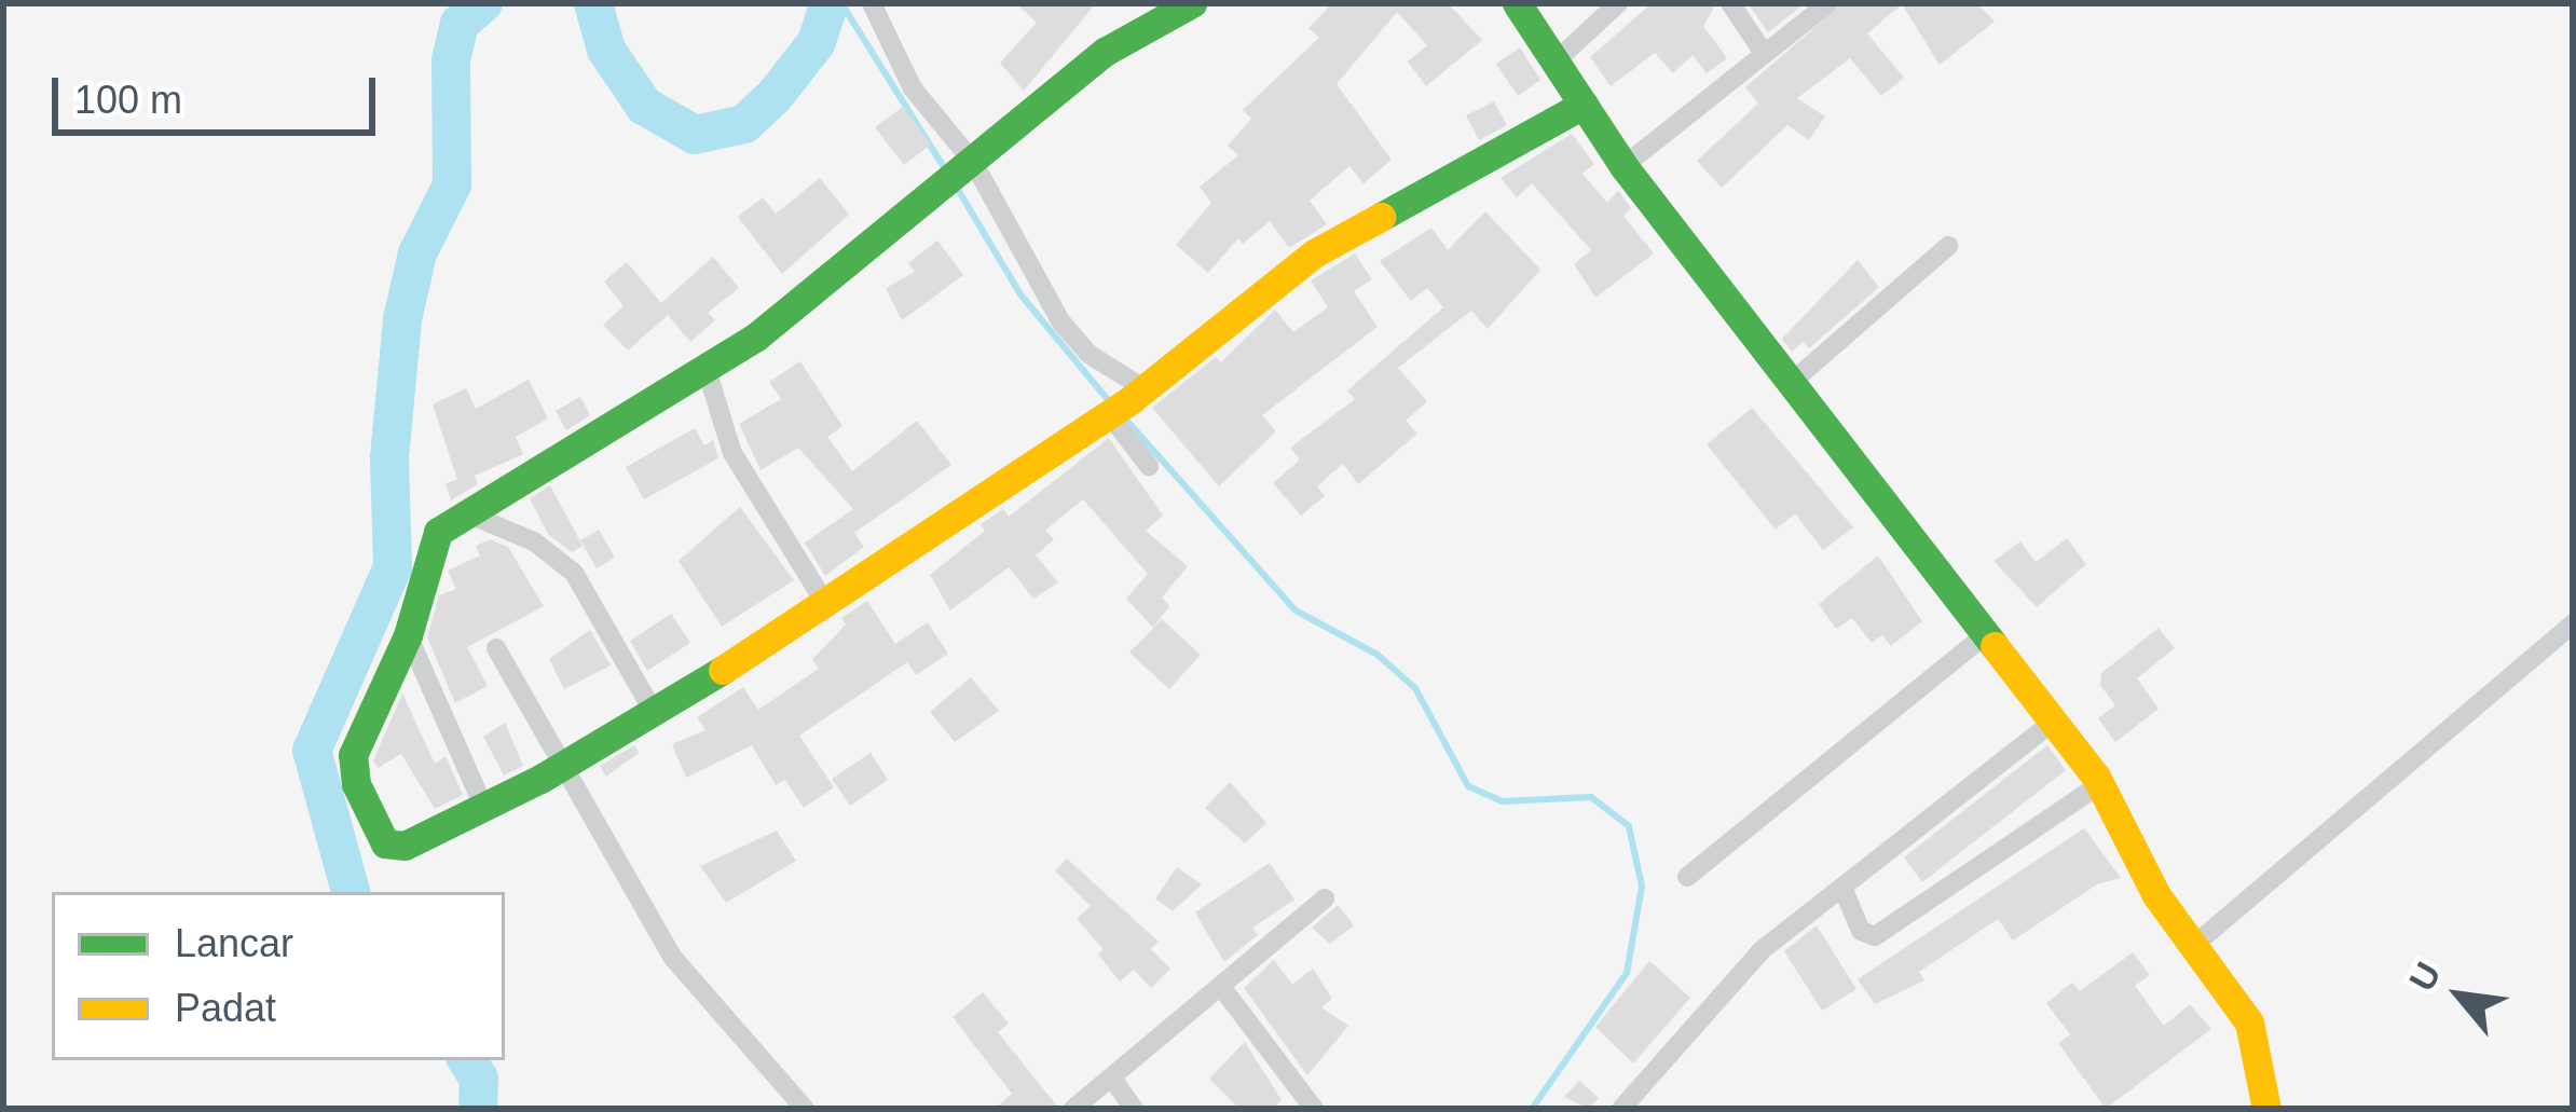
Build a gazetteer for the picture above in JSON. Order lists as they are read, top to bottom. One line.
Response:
{"legend":["Lancar","Padat"],"scale_bar":"100 m","north":"top left"}
